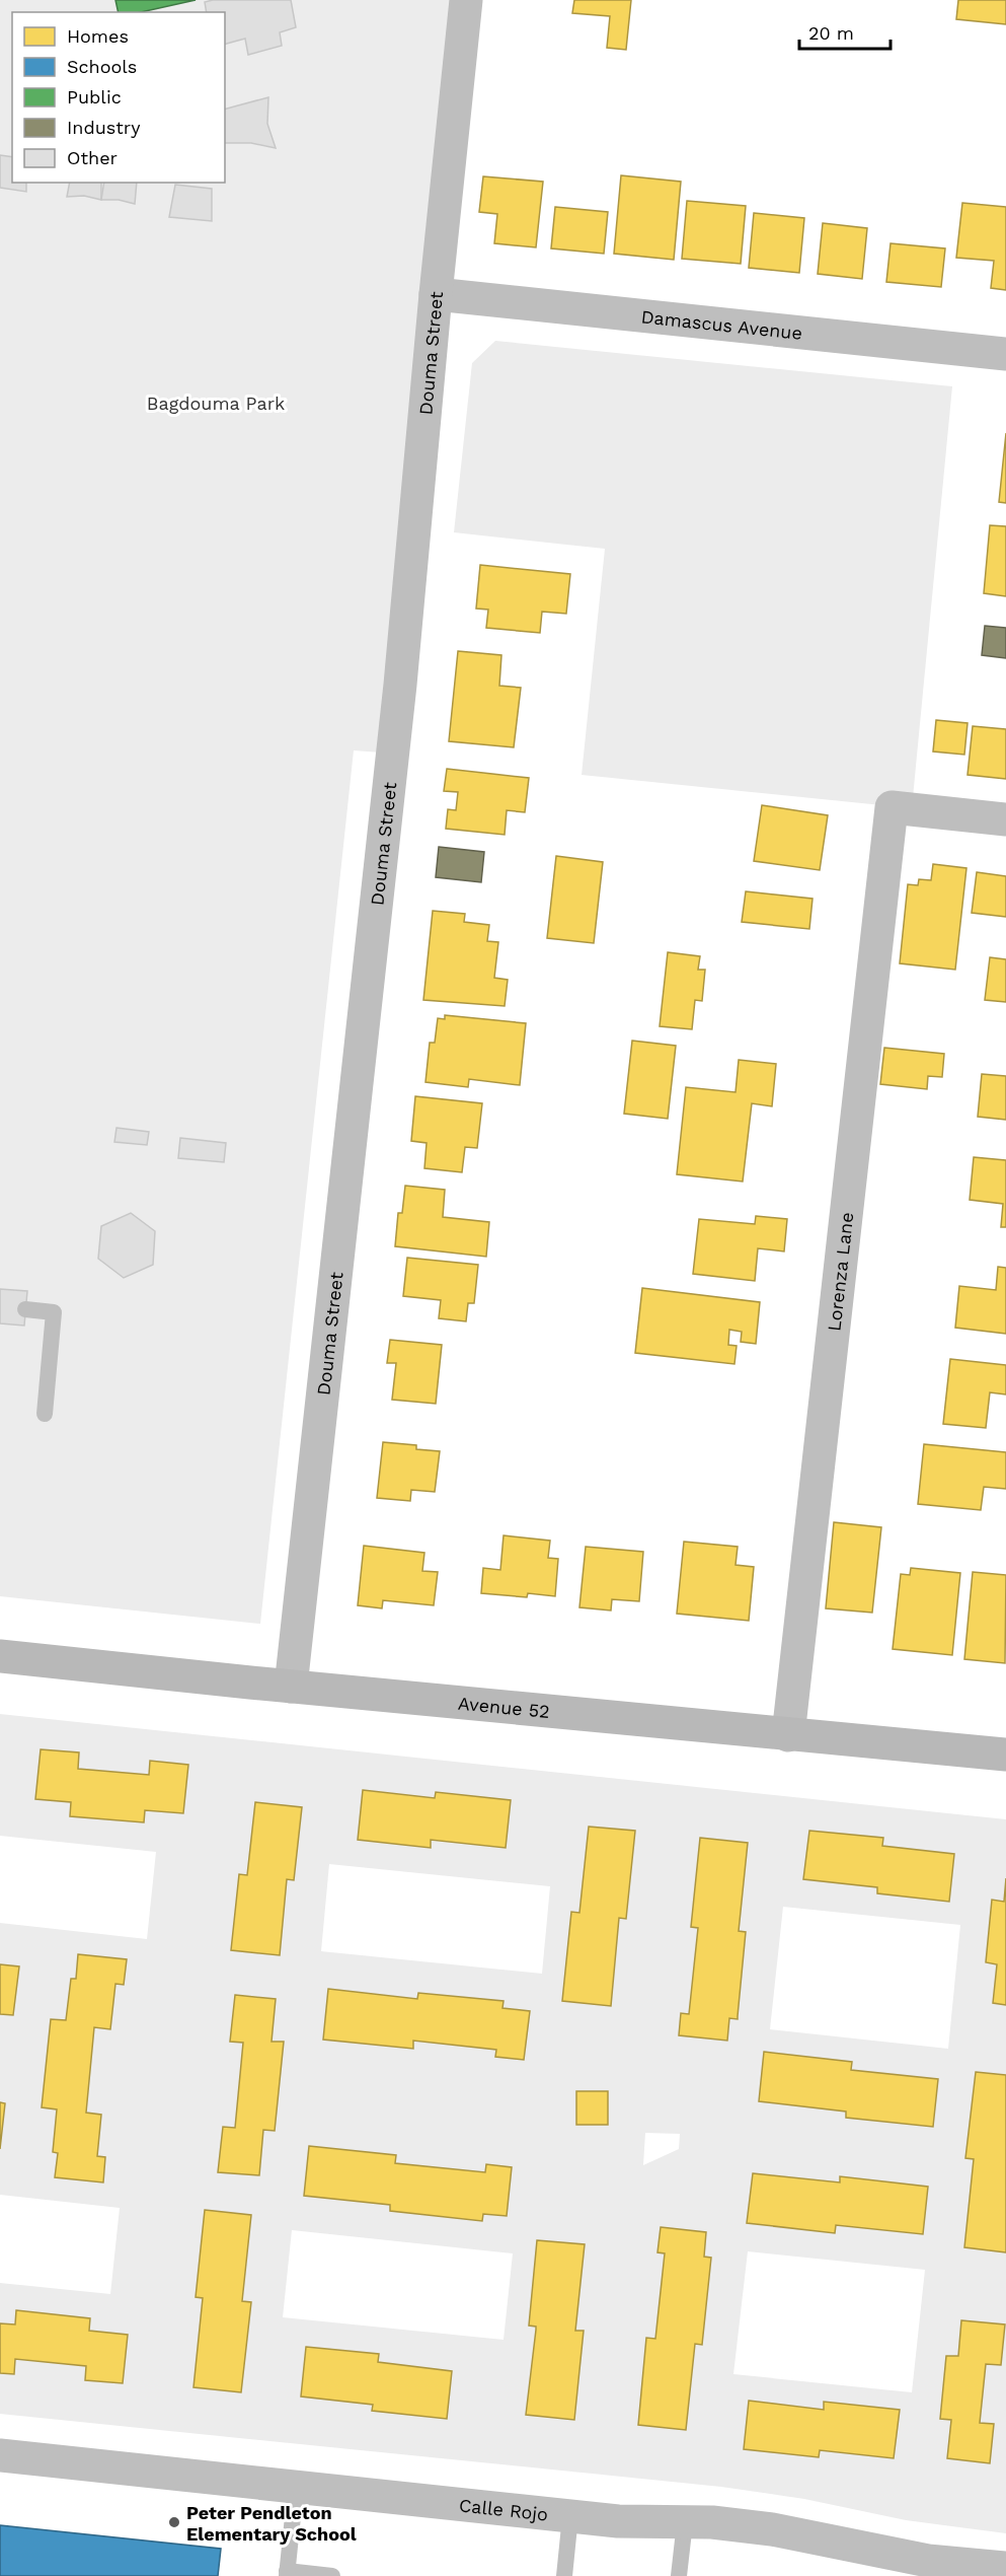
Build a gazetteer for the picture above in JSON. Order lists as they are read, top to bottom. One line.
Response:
{"streets":{"main road":["Avenue 52"],"street":["Damascus Avenue","Douma Street","Lorenza Lane","Calle Rojo"]},"crossings":[["Damascus Avenue","Douma Street"],["Douma Street","Avenue 52"],["Lorenza Lane","Avenue 52"]],"parks":["Bagdouma Park"],"places":["Peter Pendleton Elementary School"],"legend":["Homes","Schools","Public","Industry","Other"],"scale_bar":"20 m"}
